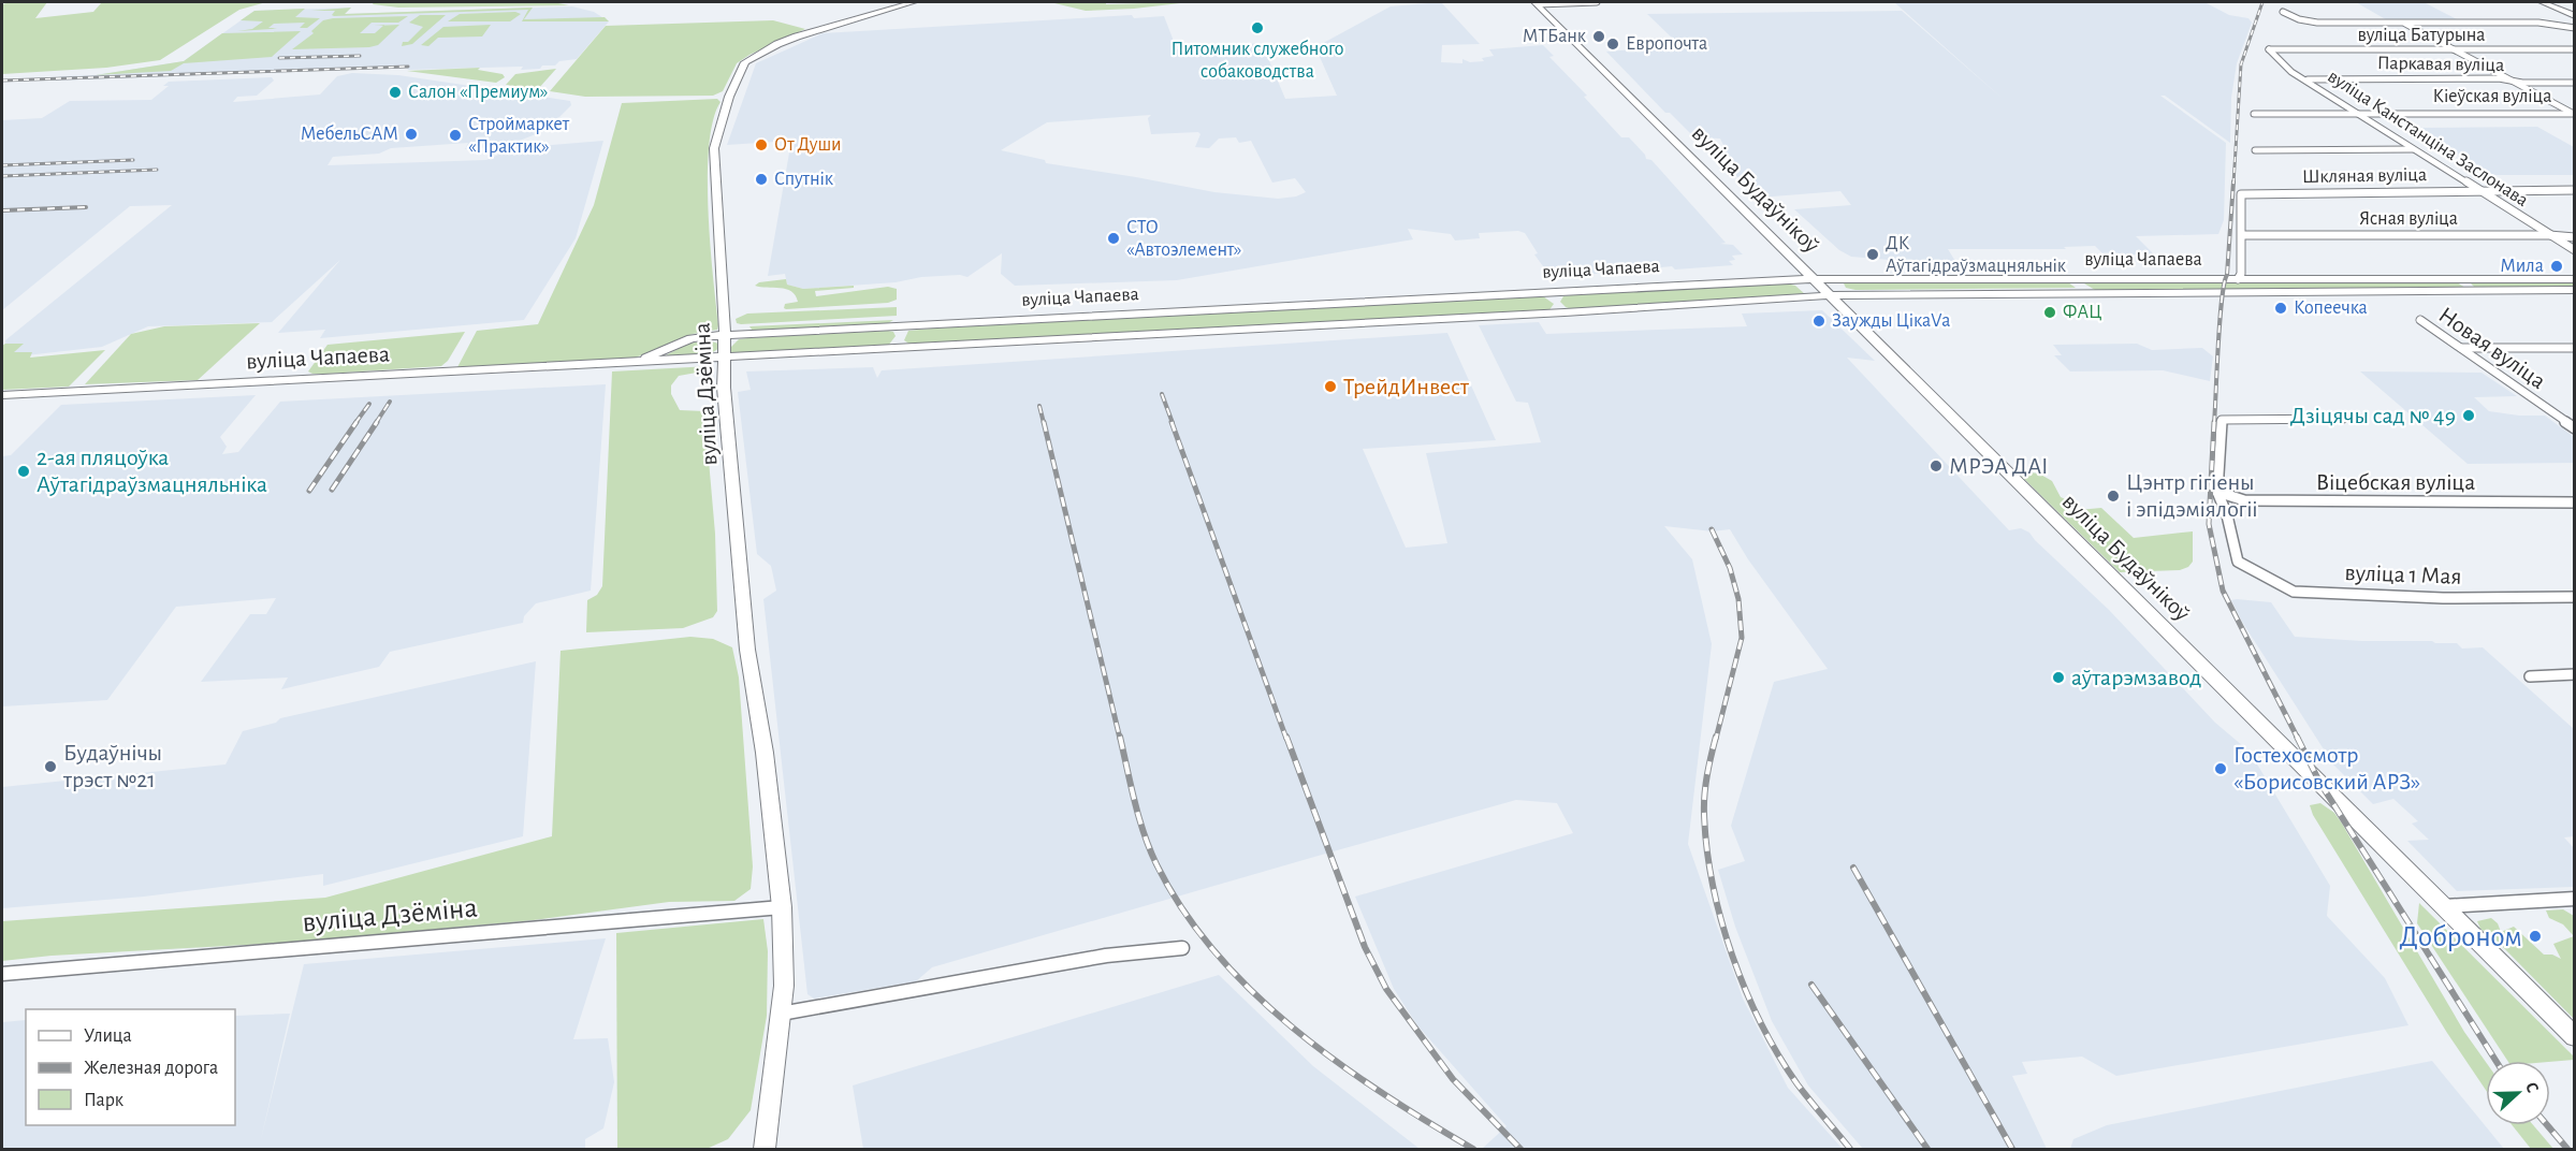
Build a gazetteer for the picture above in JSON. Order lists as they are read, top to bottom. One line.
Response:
{"streets":{"main road":["вуліца Будаўнікоў","вуліца Чапаева","вуліца Дзёміна"],"street":["вуліца Батурына","Паркавая вуліца","Кіеўская вуліца","вуліца Канстанціна Заслонава","Шкляная вуліца","Ясная вуліца","Новая вуліца","Віцебская вуліца","вуліца 1 Мая"]},"crossings":[["вуліца Батурына","вуліца Канстанціна Заслонава"],["Паркавая вуліца","вуліца Канстанціна Заслонава"],["Кіеўская вуліца","вуліца Канстанціна Заслонава"],["вуліца Канстанціна Заслонава","Шкляная вуліца"],["вуліца Канстанціна Заслонава","Ясная вуліца"],["Шкляная вуліца","Ясная вуліца"],["Шкляная вуліца","вуліца Чапаева"],["вуліца Будаўнікоў","вуліца Чапаева"],["вуліца Чапаева","вуліца Дзёміна"],["Віцебская вуліца","вуліца 1 Мая"]],"places":["Питомник служебного собаководства","МТБанк","Европочта","Салон «Премиум»","МебельСАМ","Строймаркет «Практик»","От Души","Спутнік","СТО «Автоэлемент»","ДК Аўтагідраўзмацняльнік","Мила","Копеечка","ФАЦ","Заужды ЦікаVа","ТрейдИнвест","Дзіцячы сад № 49","МРЭА ДАІ","2-ая пляцоўка Аўтагідраўзмацняльніка","Цэнтр гігіены і эпідэміялогіі","аўтарэмзавод","Будаўнічы трэст №21","Гостехосмотр «Борисовский АРЗ»","Доброном"],"legend":["Улица","Железная дорога","Парк"],"north":"right"}
